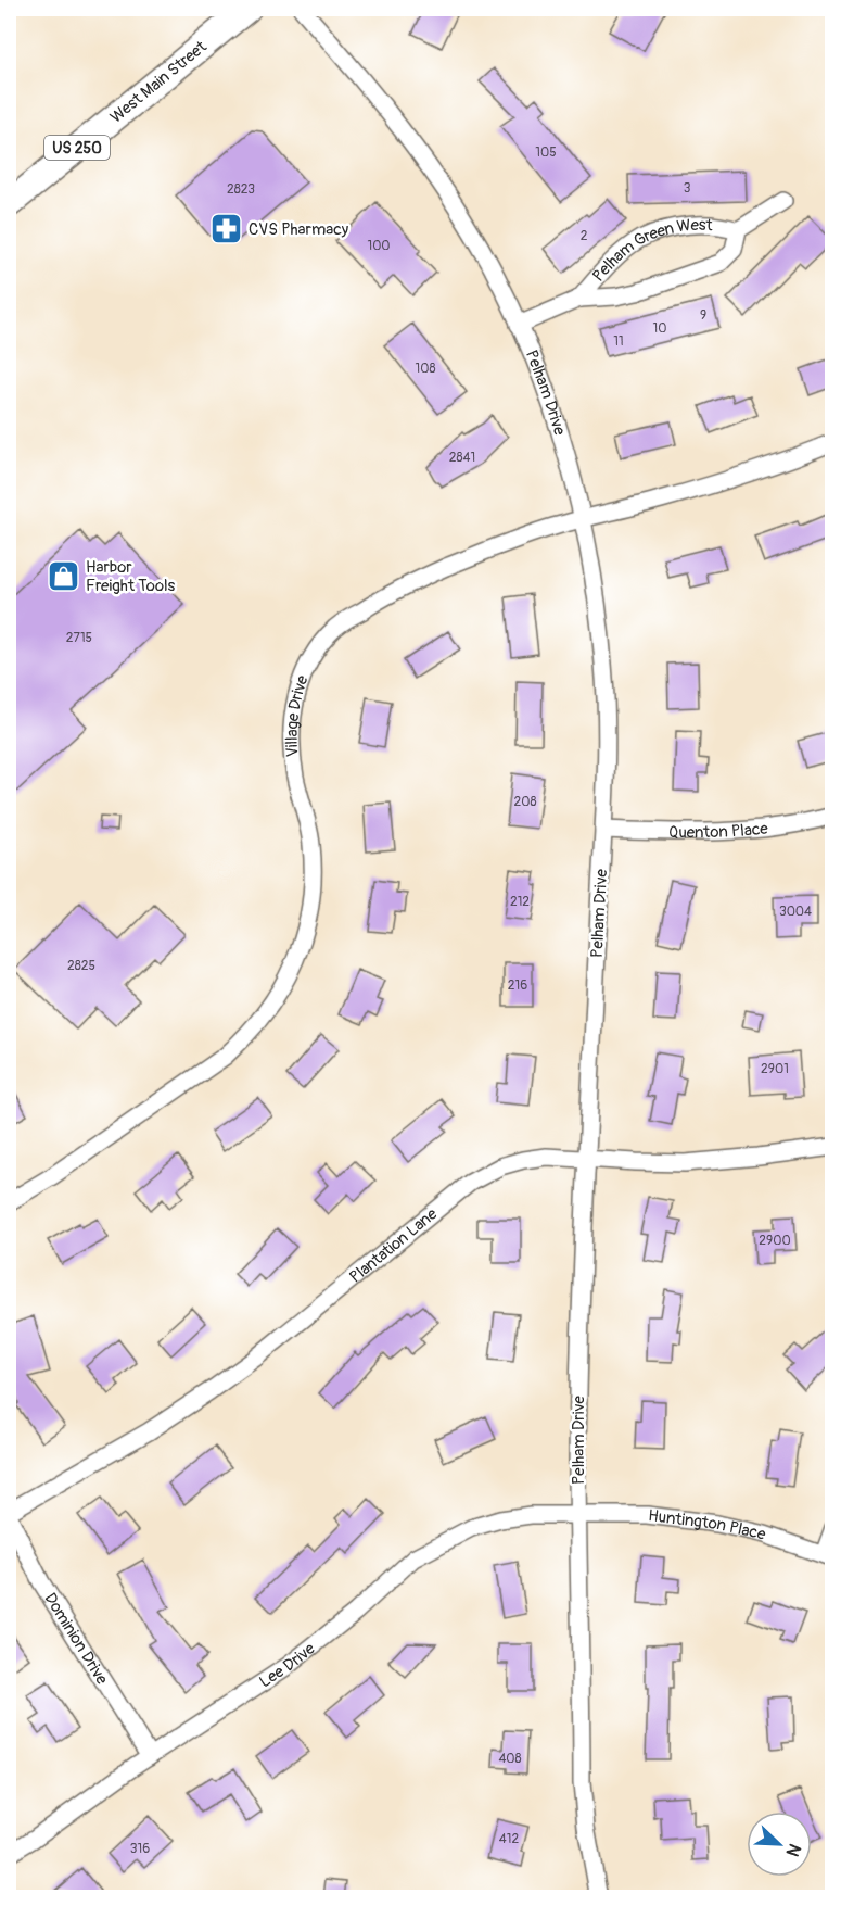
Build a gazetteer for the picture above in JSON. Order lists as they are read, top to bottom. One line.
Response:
{"streets":{"main road":["West Main Street","US 250"],"street":["Pelham Green West","Pelham Drive","Village Drive","Quenton Place","Plantation Lane","Huntington Place","Dominion Drive","Lee Drive"]},"crossings":[["Pelham Green West","Pelham Drive"],["Pelham Drive","Village Drive"],["Pelham Drive","Quenton Place"],["Pelham Drive","Plantation Lane"],["Pelham Drive","Huntington Place"],["Pelham Drive","Lee Drive"],["Huntington Place","Lee Drive"],["Dominion Drive","Lee Drive"]],"places":{"pharmacy":["CVS Pharmacy"],"shop":["Harbor Freight Tools"]},"house_numbers":["105","3","2823","2","100","9","10","11","108","2841","2715","208","212","3004","2825","216","2901","2900","408","412","316"],"north":"bottom right"}
